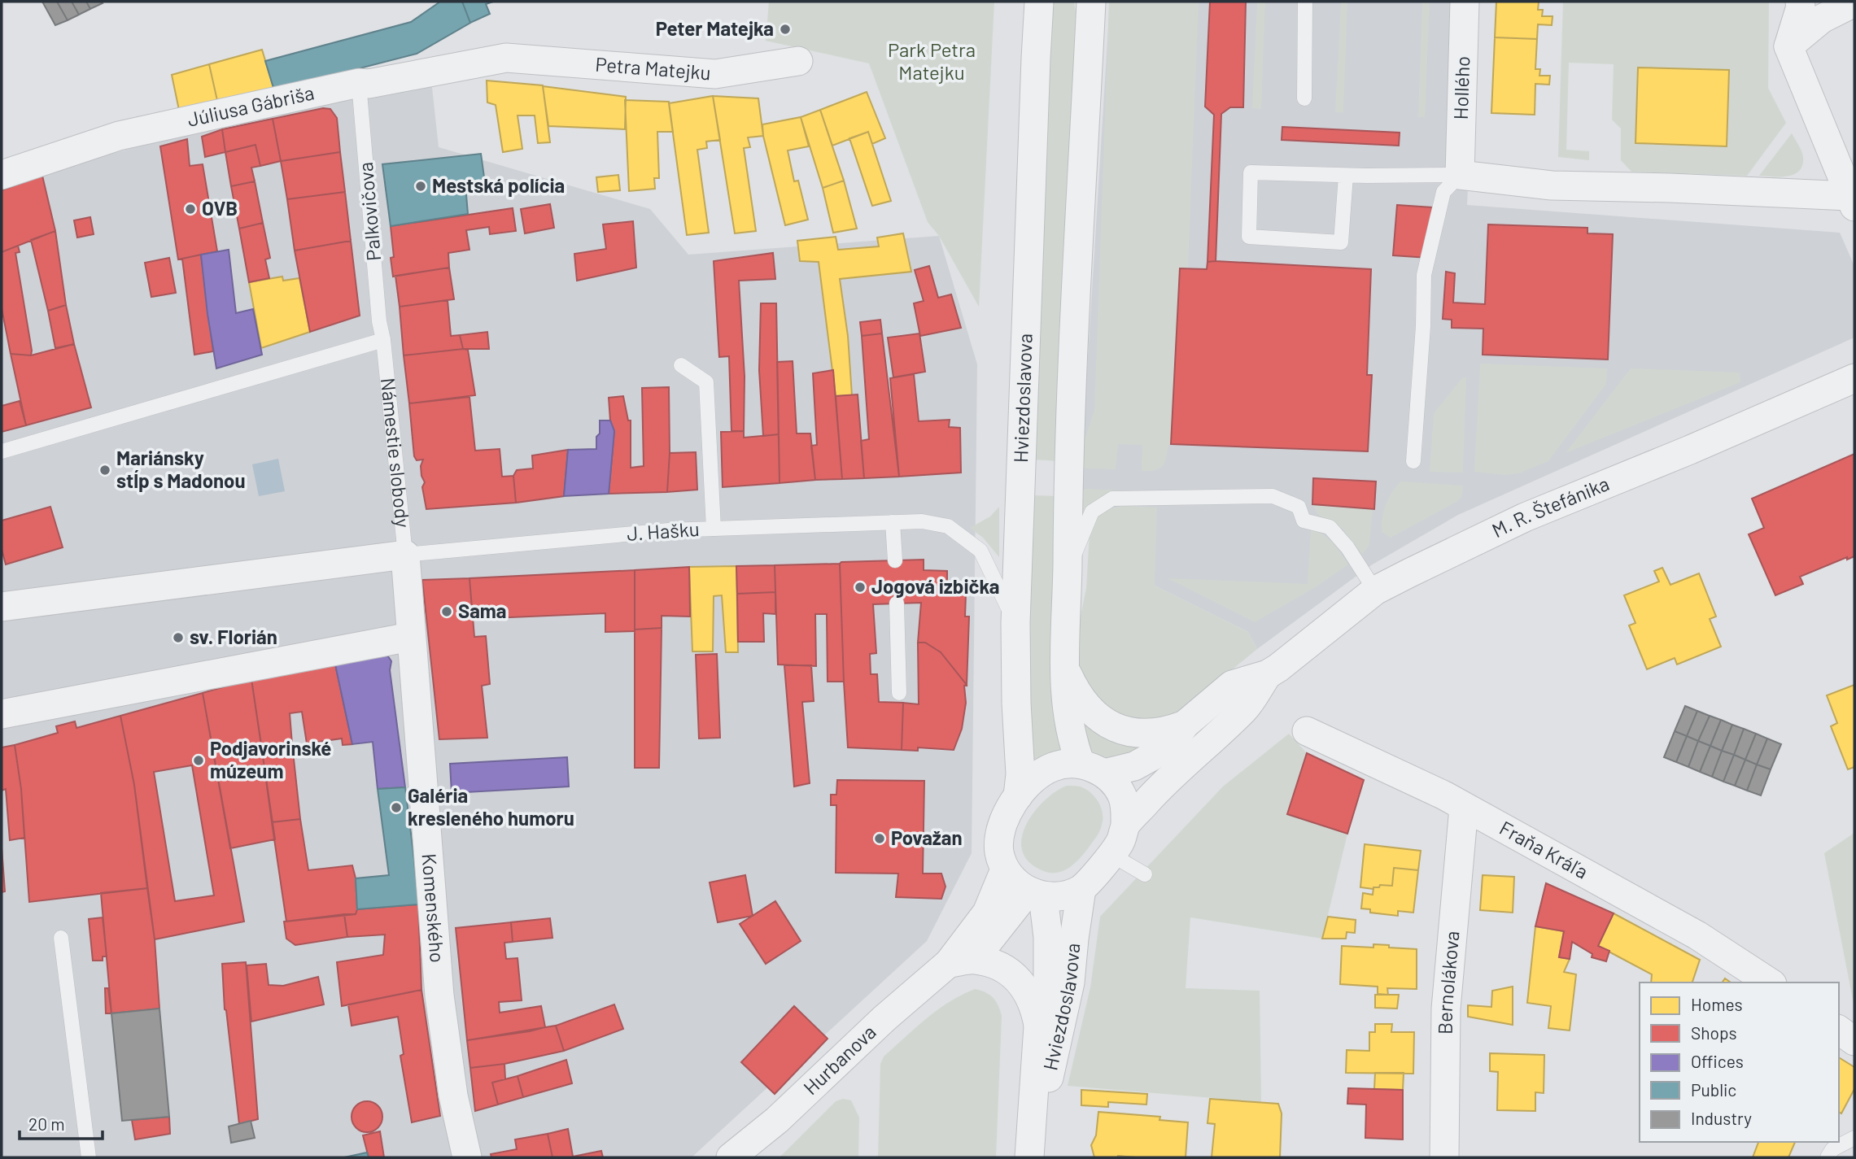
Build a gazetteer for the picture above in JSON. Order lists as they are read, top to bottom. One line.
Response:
{"streets":{"street":["Petra Matejku","Hollého","Júliusa Gábriša","Hviezdoslavova","Námestie slobody","M. R. Štefánika","Fraňa Kráľa","Komenského","Bernolákova","Hurbanova"],"lane":["Palkovičova","J. Hašku"]},"crossings":[["Petra Matejku","Júliusa Gábriša"],["Júliusa Gábriša","Palkovičova"],["Palkovičova","Námestie slobody"],["Hviezdoslavova","M. R. Štefánika"],["Hviezdoslavova","J. Hašku"],["Hviezdoslavova","Hurbanova"],["Námestie slobody","J. Hašku"],["Námestie slobody","Komenského"],["M. R. Štefánika","Hurbanova"],["J. Hašku","Komenského"],["Fraňa Kráľa","Bernolákova"]],"parks":["Park Petra Matejku"],"places":["Peter Matejka","Mestská polícia","OVB","Mariánsky stĺp s Madonou","Jogová izbička","Sama","sv. Florián","Podjavorinské múzeum","Galéria kresleného humoru","Považan"],"legend":["Homes","Shops","Offices","Public","Industry"],"scale_bar":"20 m"}
